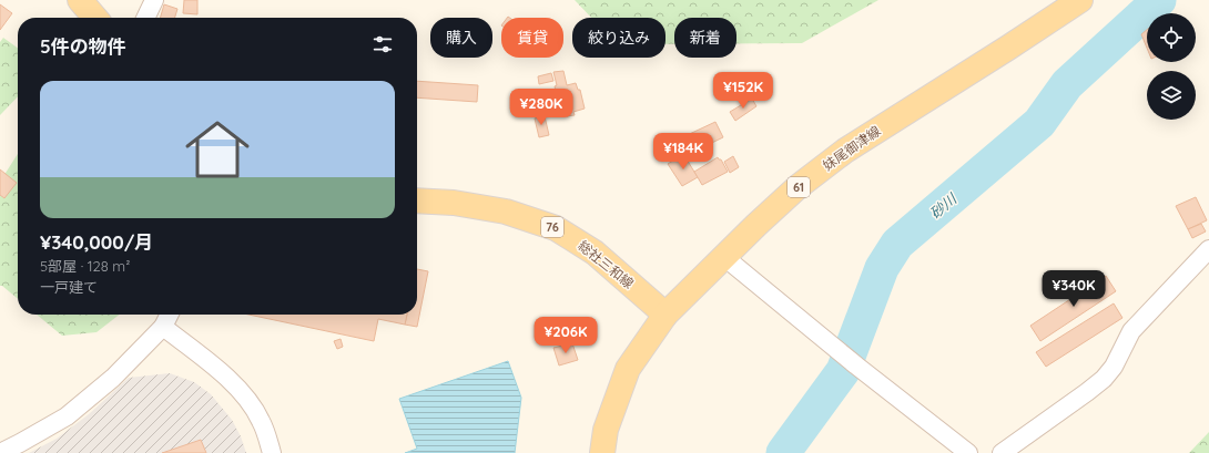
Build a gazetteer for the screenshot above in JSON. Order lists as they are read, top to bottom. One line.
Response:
{"streets":{"main road":["妹尾御津線","61","76","総社三和線"]},"crossings":[["妹尾御津線","総社三和線"]],"water":["砂川"],"page":{"chip":["購入","賃貸","絞り込み","新着"],"heading":"5件の物件","list":[{"name":"¥340,000/月","note":"5部屋 · 128 m² · 一戸建て"}],"price":["¥152K","¥280K","¥184K","¥340K","¥206K"]}}
